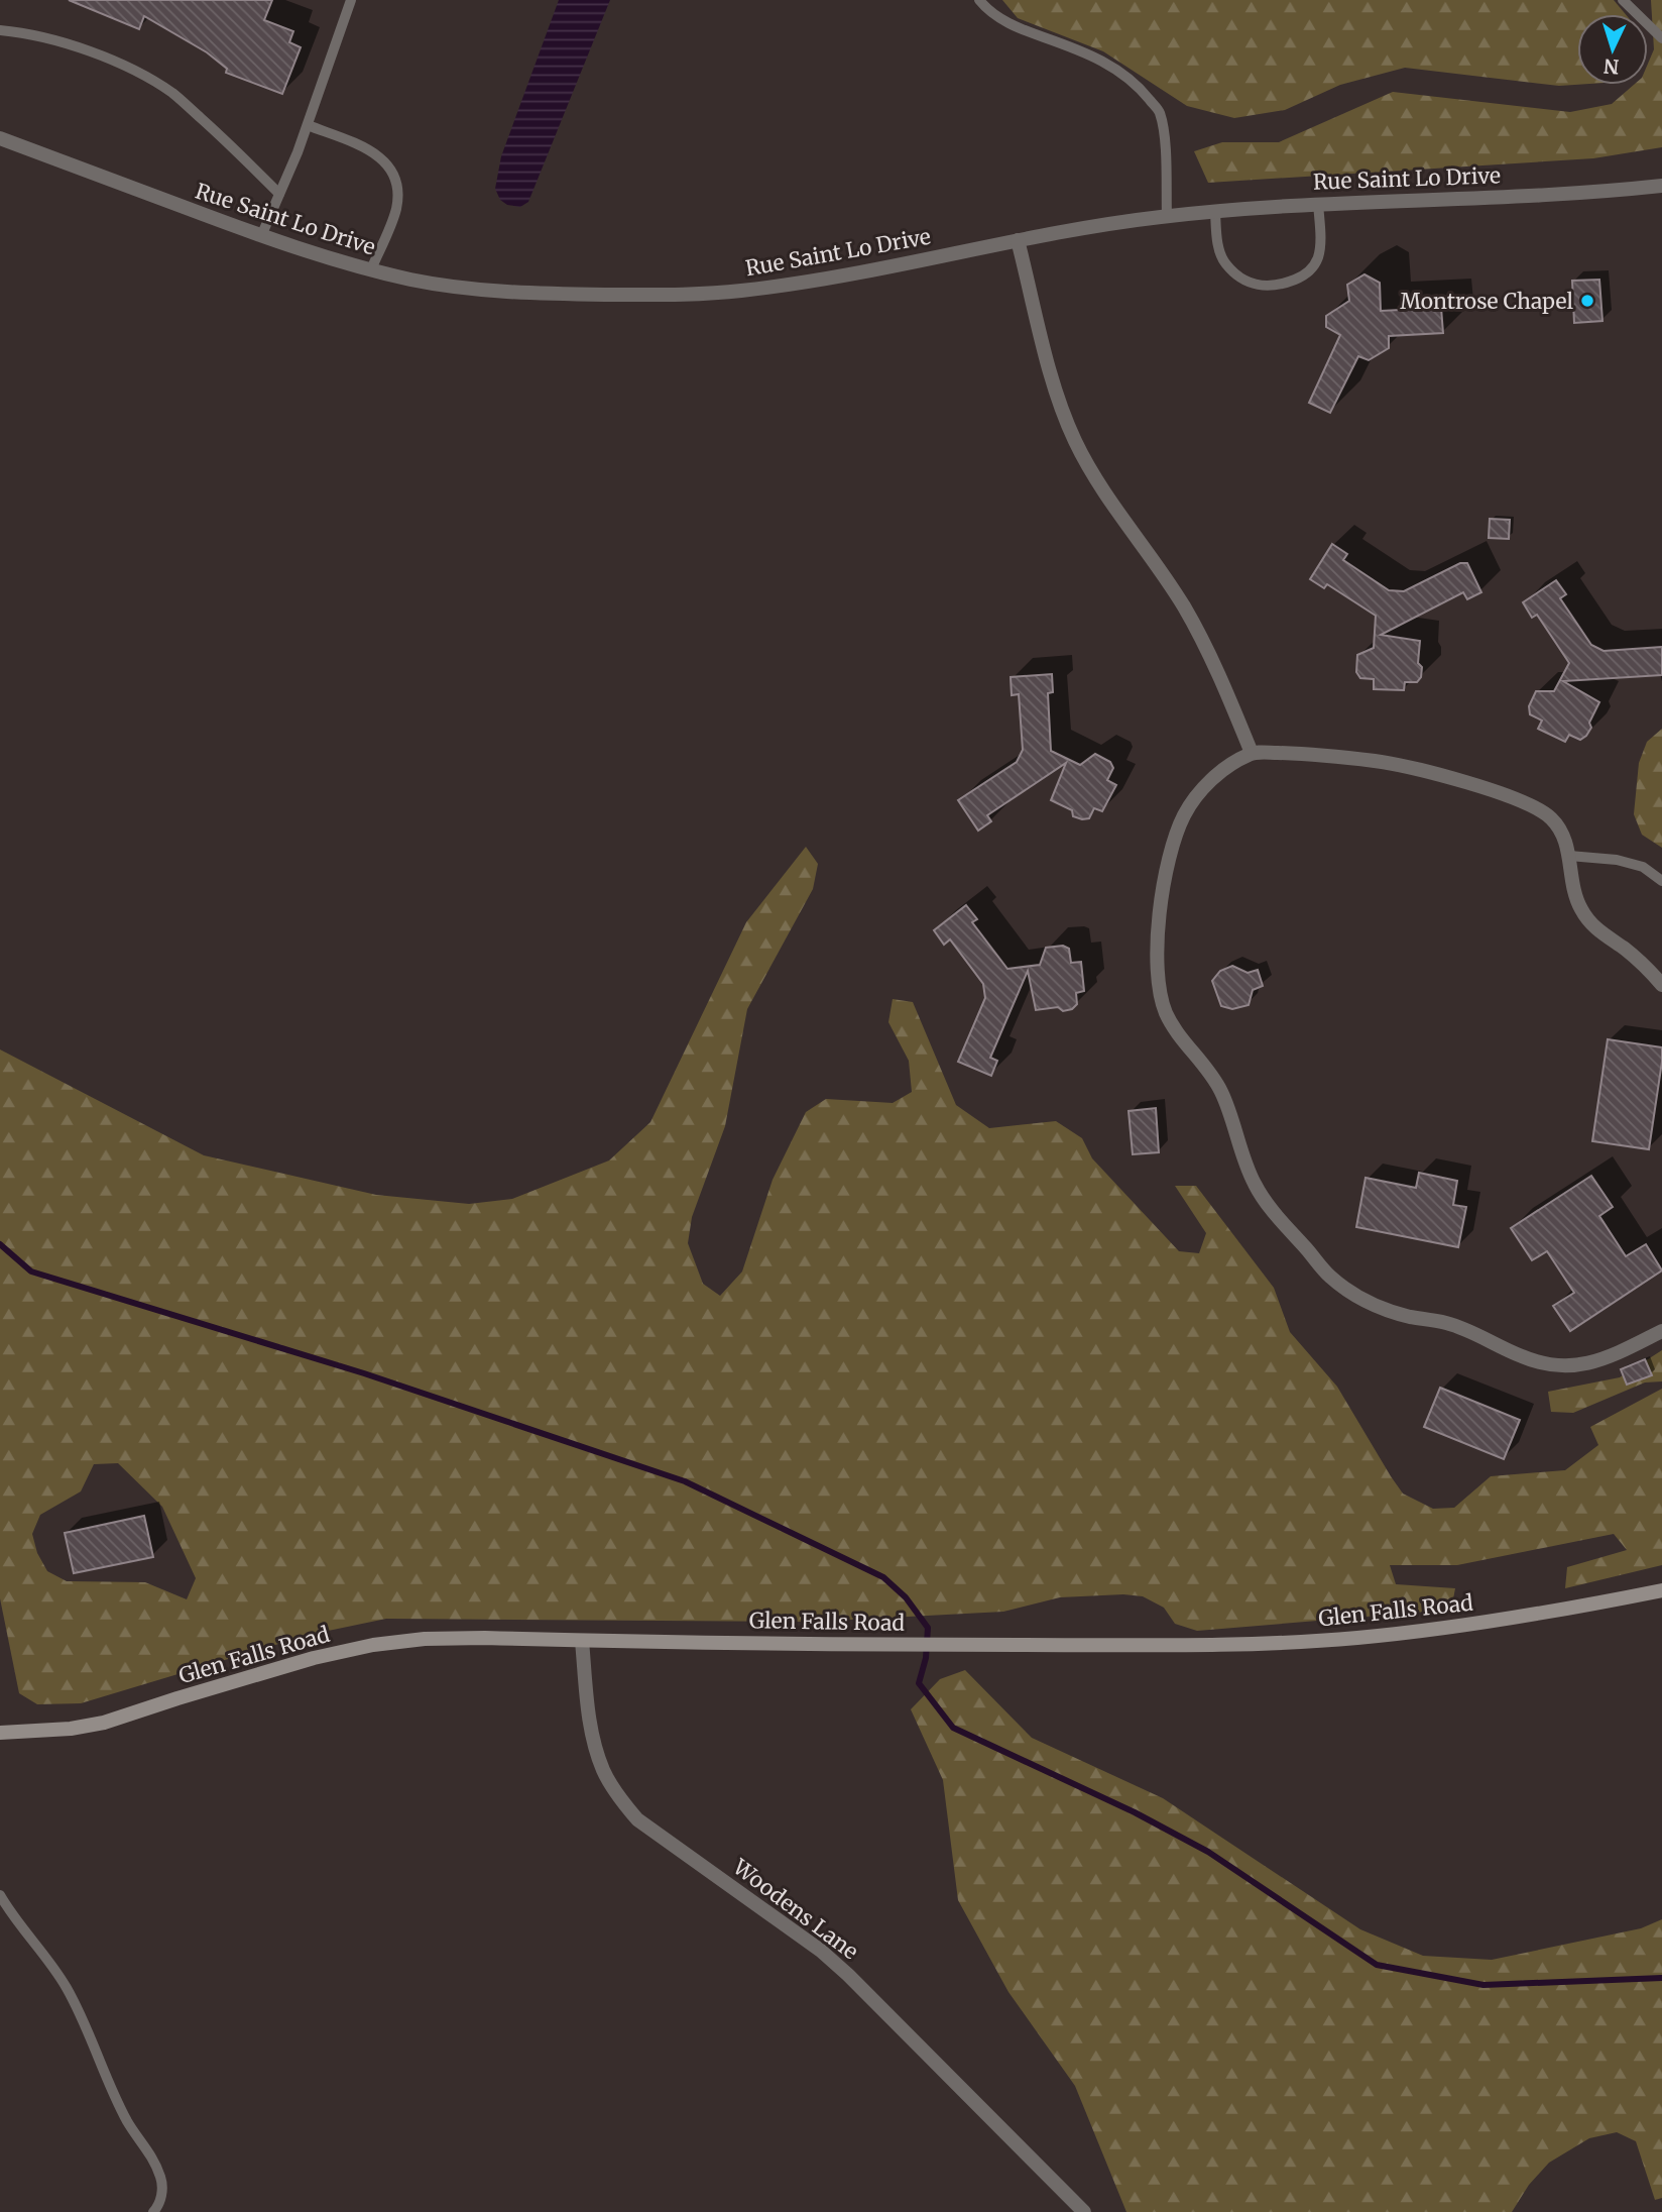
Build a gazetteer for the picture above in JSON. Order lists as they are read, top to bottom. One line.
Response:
{"streets":{"street":["Rue Saint Lo Drive","Glen Falls Road","Woodens Lane"]},"crossings":[["Glen Falls Road","Woodens Lane"]],"places":["Montrose Chapel"],"north":"bottom"}
